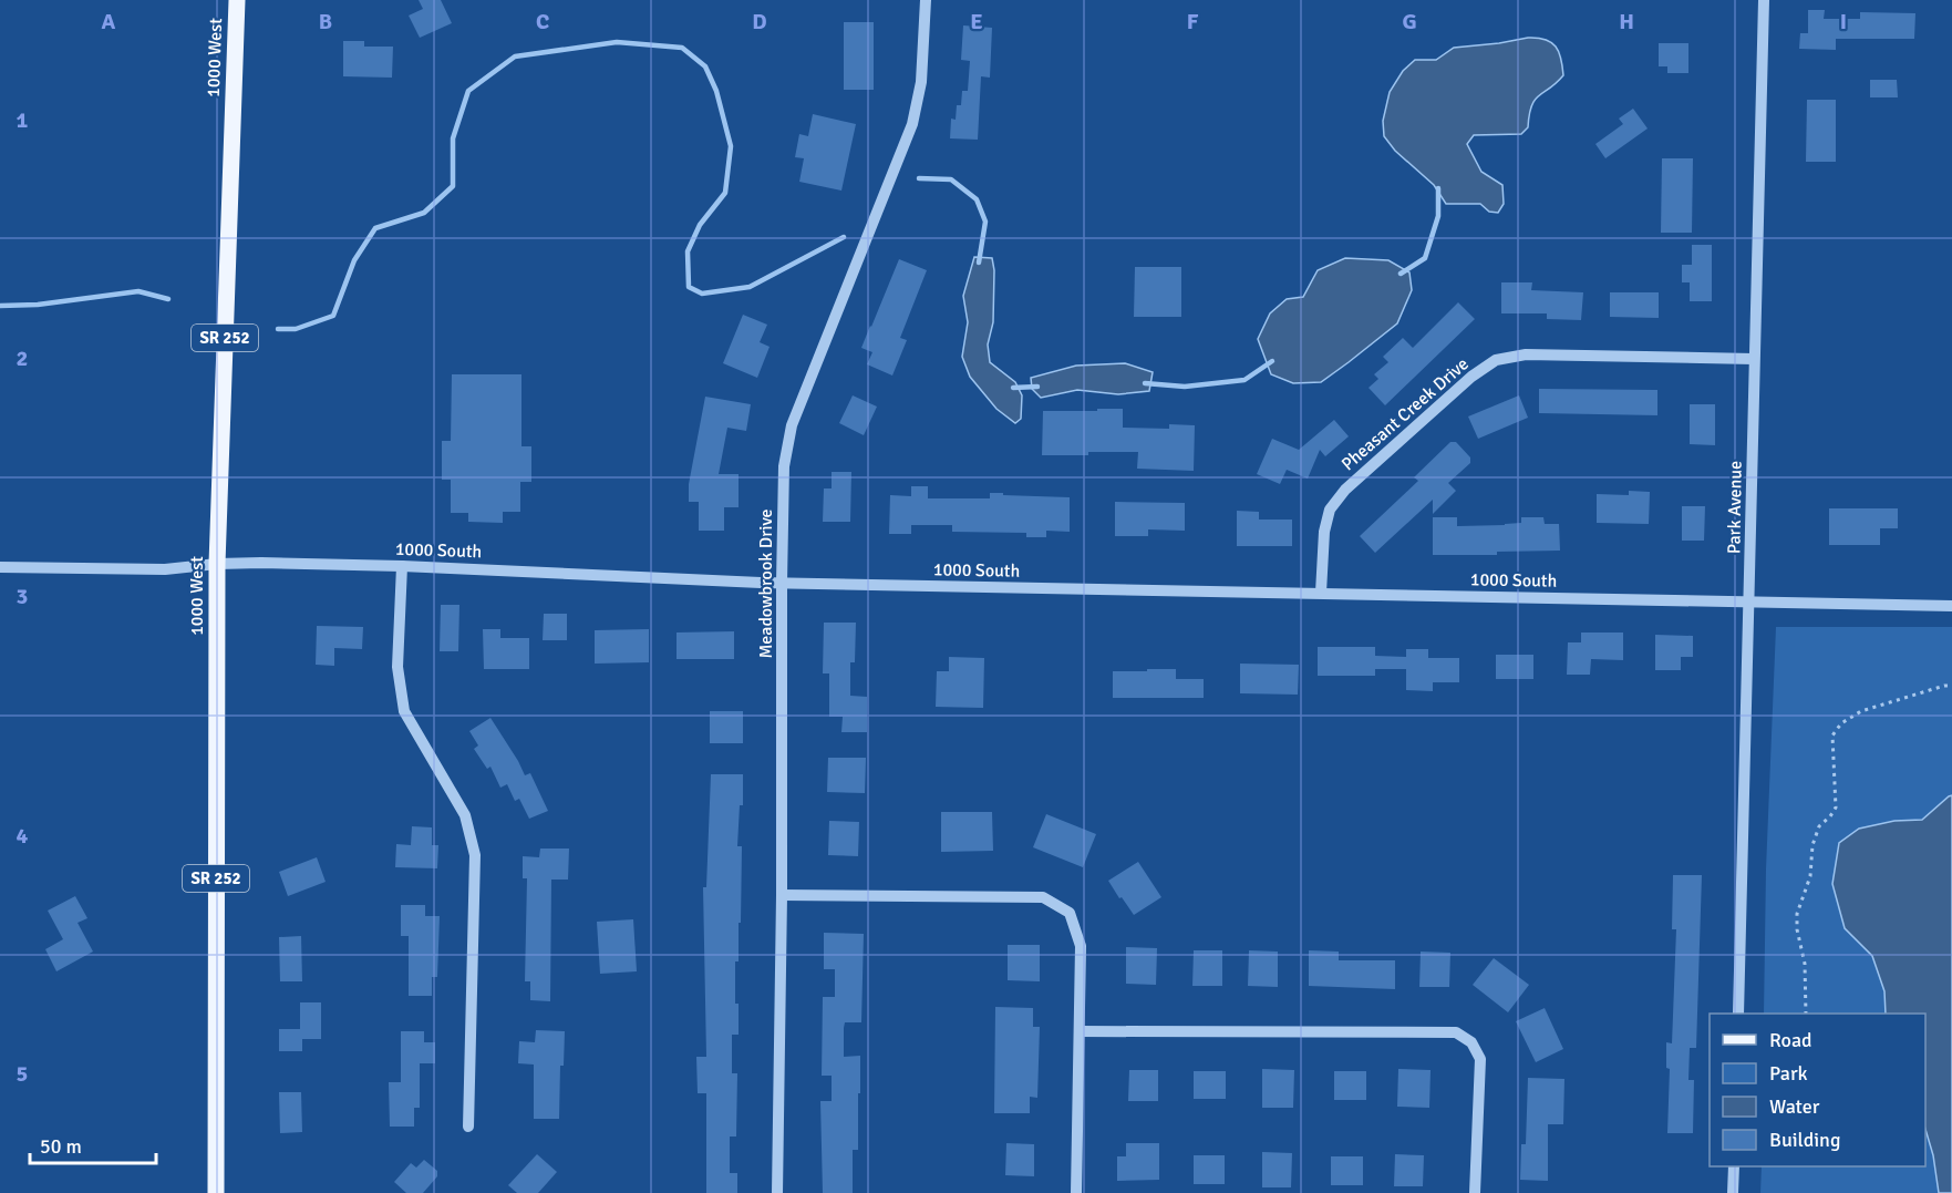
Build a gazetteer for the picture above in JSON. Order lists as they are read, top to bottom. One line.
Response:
{"streets":{"main road":["1000 West","SR 252"],"street":["Pheasant Creek Drive","Park Avenue","1000 South","Meadowbrook Drive"]},"crossings":[["1000 West","1000 South"],["Pheasant Creek Drive","Park Avenue"],["Pheasant Creek Drive","1000 South"],["Park Avenue","1000 South"],["1000 South","Meadowbrook Drive"]],"legend":["Road","Park","Water","Building"],"scale_bar":"50 m","grid":{"columns":["A","B","C","D","E","F","G","H","I"],"rows":["1","2","3","4","5"]}}
